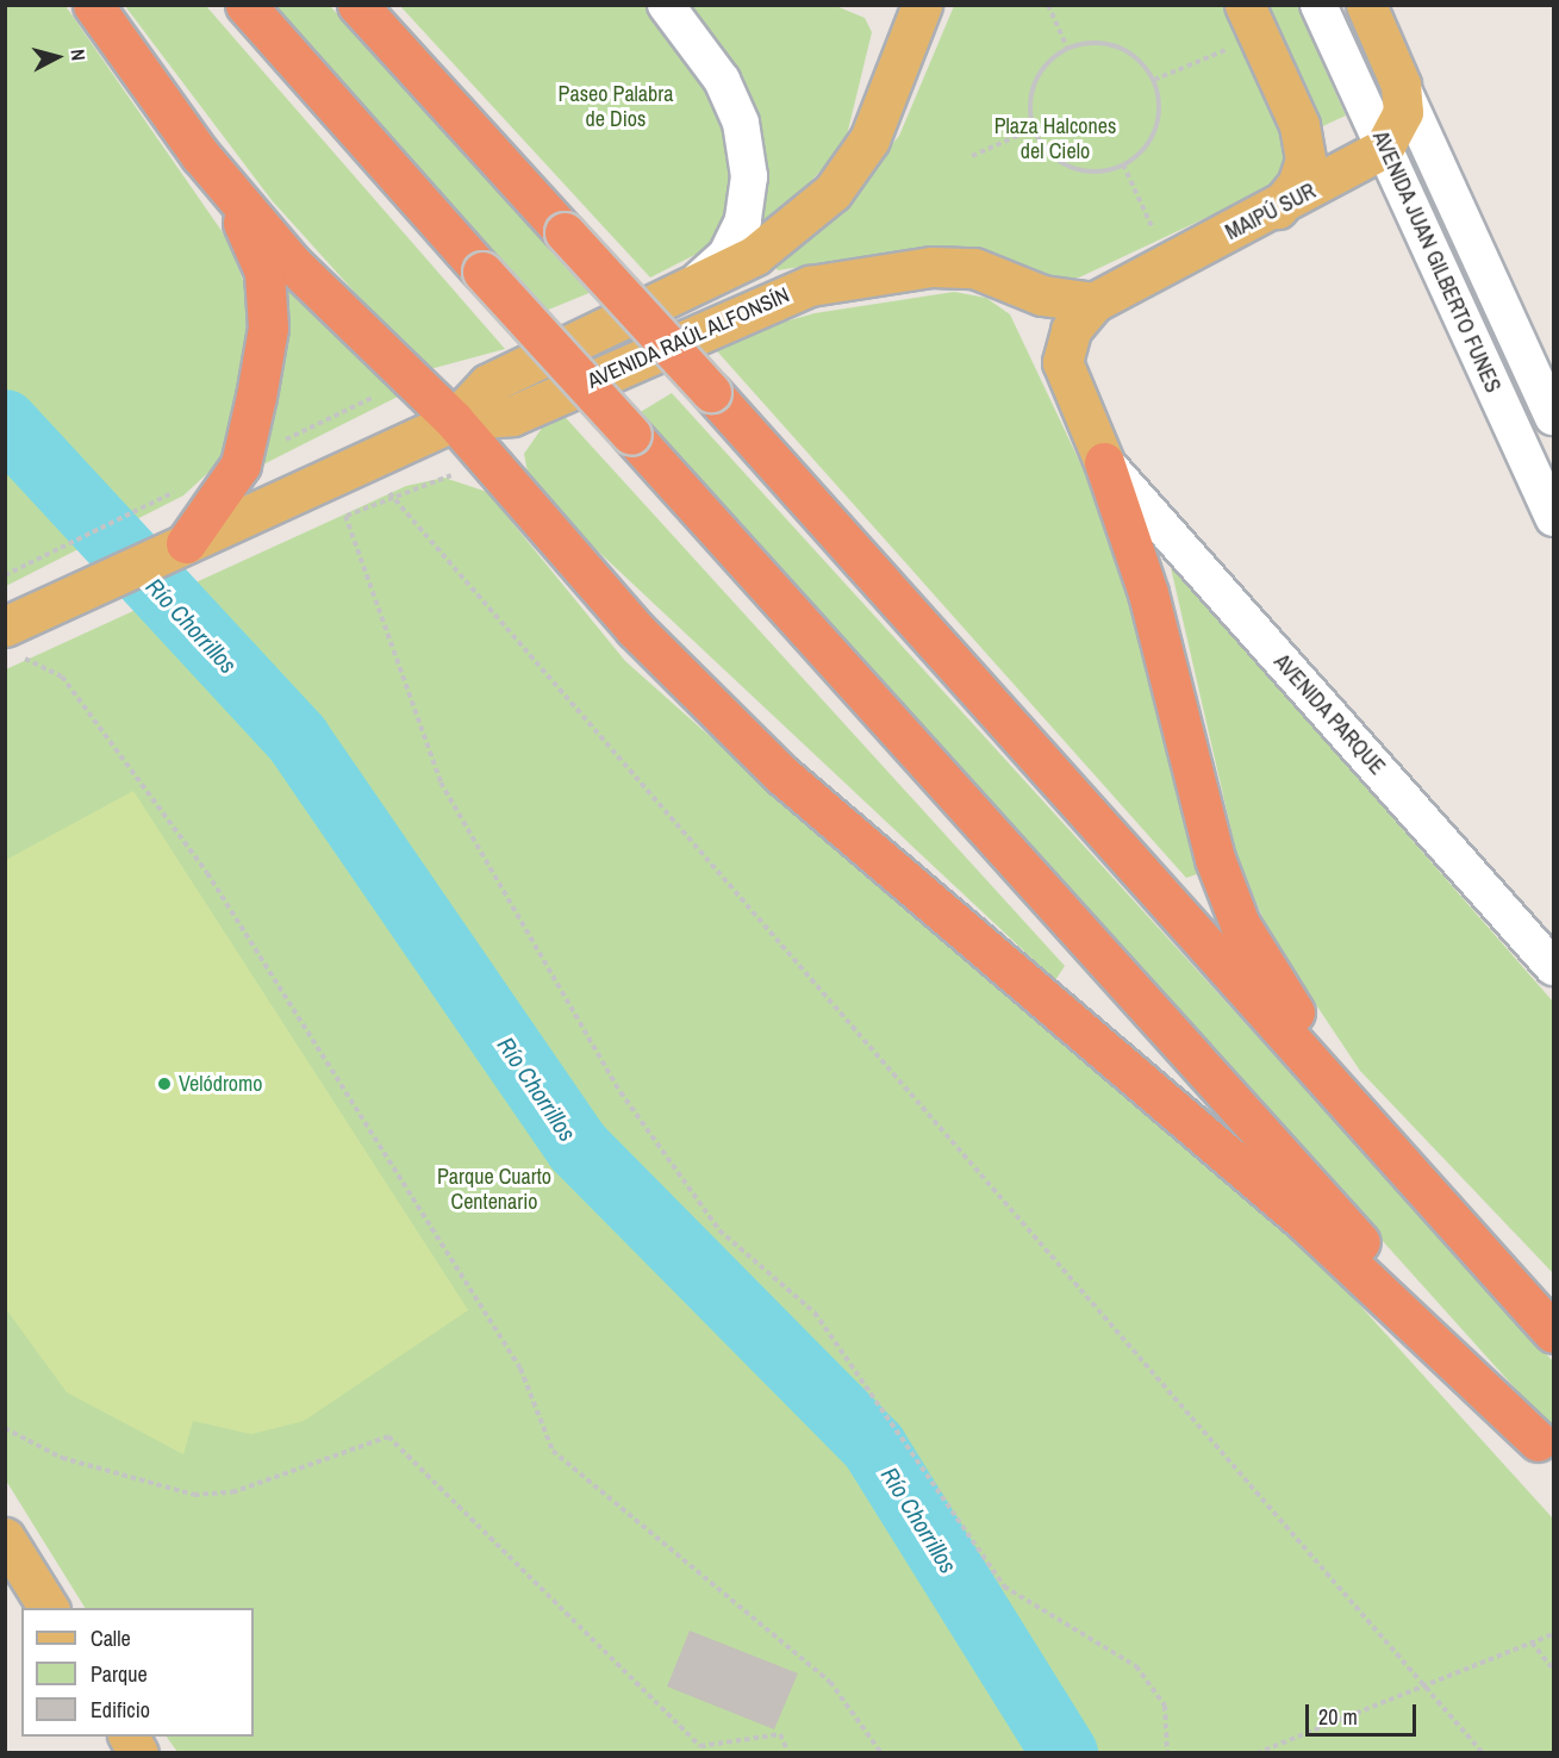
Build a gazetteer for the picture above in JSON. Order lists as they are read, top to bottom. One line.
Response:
{"streets":{"main road":["MAIPÚ SUR","AVENIDA JUAN GILBERTO FUNES","AVENIDA RAÚL ALFONSÍN"],"street":["AVENIDA PARQUE"]},"crossings":[["MAIPÚ SUR","AVENIDA JUAN GILBERTO FUNES"],["MAIPÚ SUR","AVENIDA RAÚL ALFONSÍN"]],"water":["Río Chorrillos"],"parks":["Paseo Palabra de Dios","Plaza Halcones del Cielo","Parque Cuarto Centenario"],"places":["Velódromo"],"legend":["Calle","Parque","Edificio"],"scale_bar":"20 m","north":"right"}
